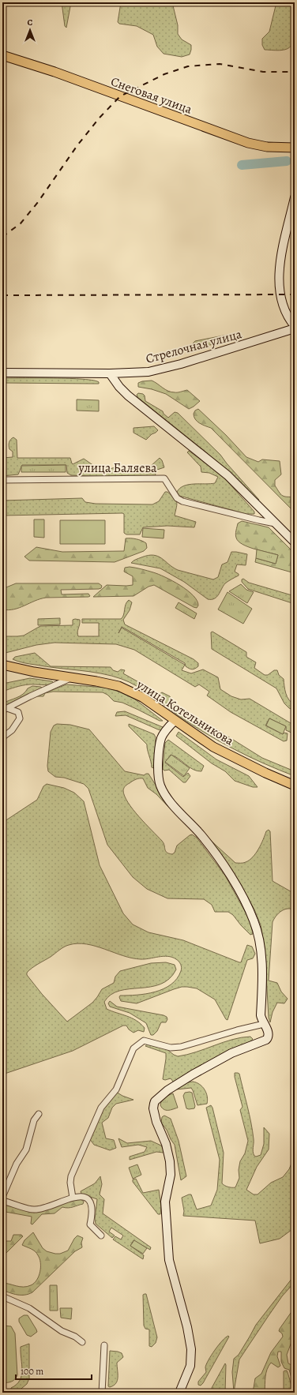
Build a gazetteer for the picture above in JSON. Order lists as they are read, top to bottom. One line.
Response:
{"streets":{"main road":["Снеговая улица","Стрелочная улица","улица Котельникова"],"street":["улица Баляева"]},"scale_bar":"100 m","north":"top"}
